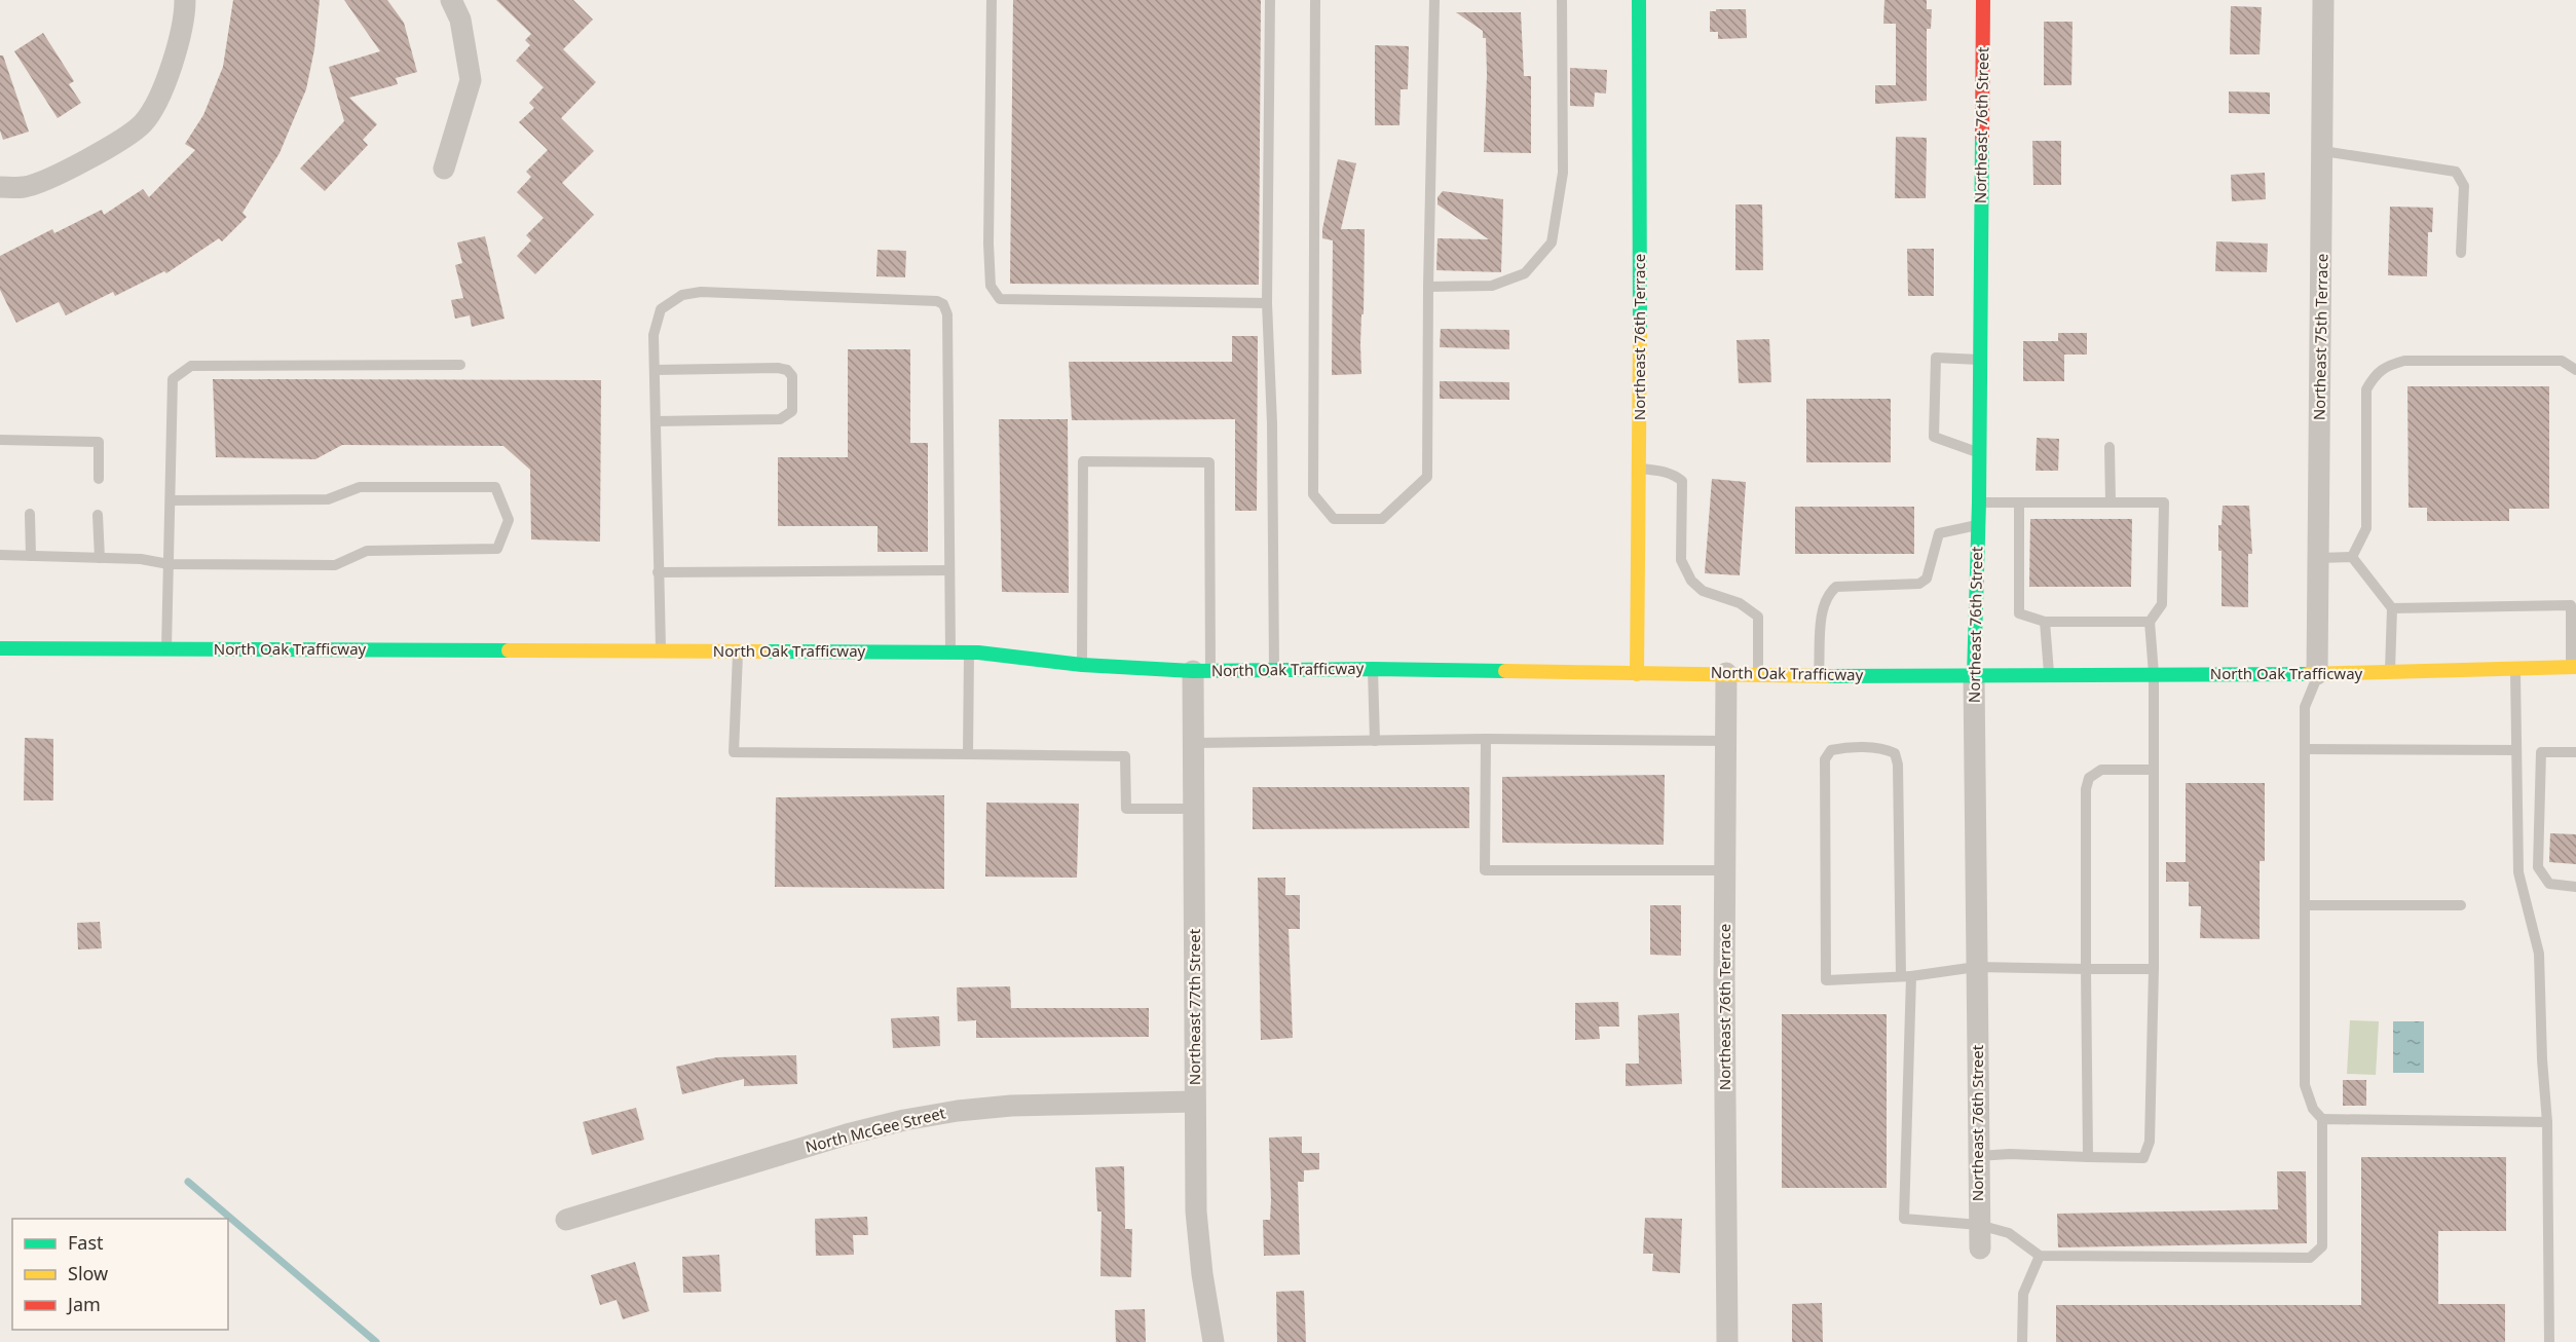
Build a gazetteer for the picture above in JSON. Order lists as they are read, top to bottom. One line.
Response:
{"streets":{"main road":["Northeast 76th Street","Northeast 76th Terrace","North Oak Trafficway"],"street":["Northeast 75th Terrace","Northeast 77th Street","North McGee Street"]},"crossings":[["Northeast 76th Street","North Oak Trafficway"],["Northeast 76th Terrace","North Oak Trafficway"],["Northeast 75th Terrace","North Oak Trafficway"],["North Oak Trafficway","Northeast 77th Street"],["Northeast 77th Street","North McGee Street"]],"legend":["Fast","Slow","Jam"]}
